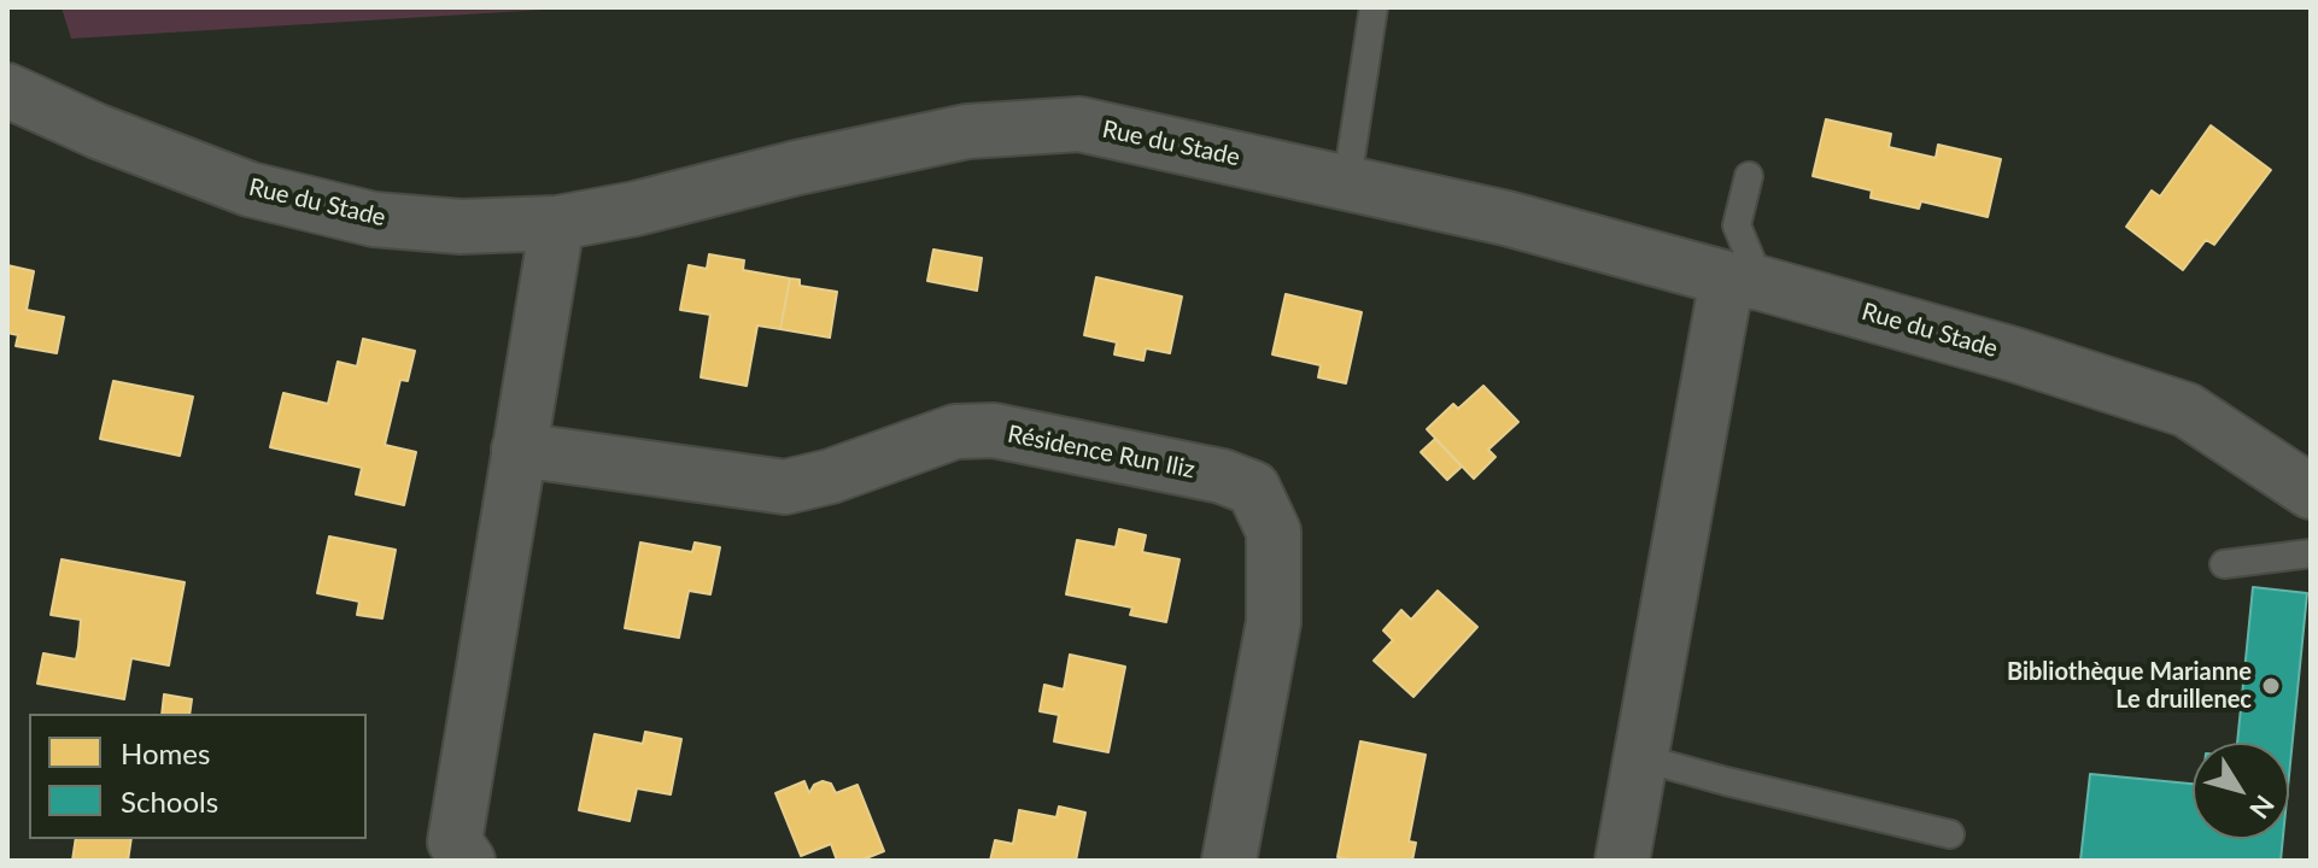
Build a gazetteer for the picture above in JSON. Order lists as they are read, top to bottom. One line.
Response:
{"streets":{"street":["Rue du Stade","Résidence Run Iliz"]},"places":["Bibliothèque Marianne Le druillenec"],"legend":["Homes","Schools"],"north":"bottom right"}
